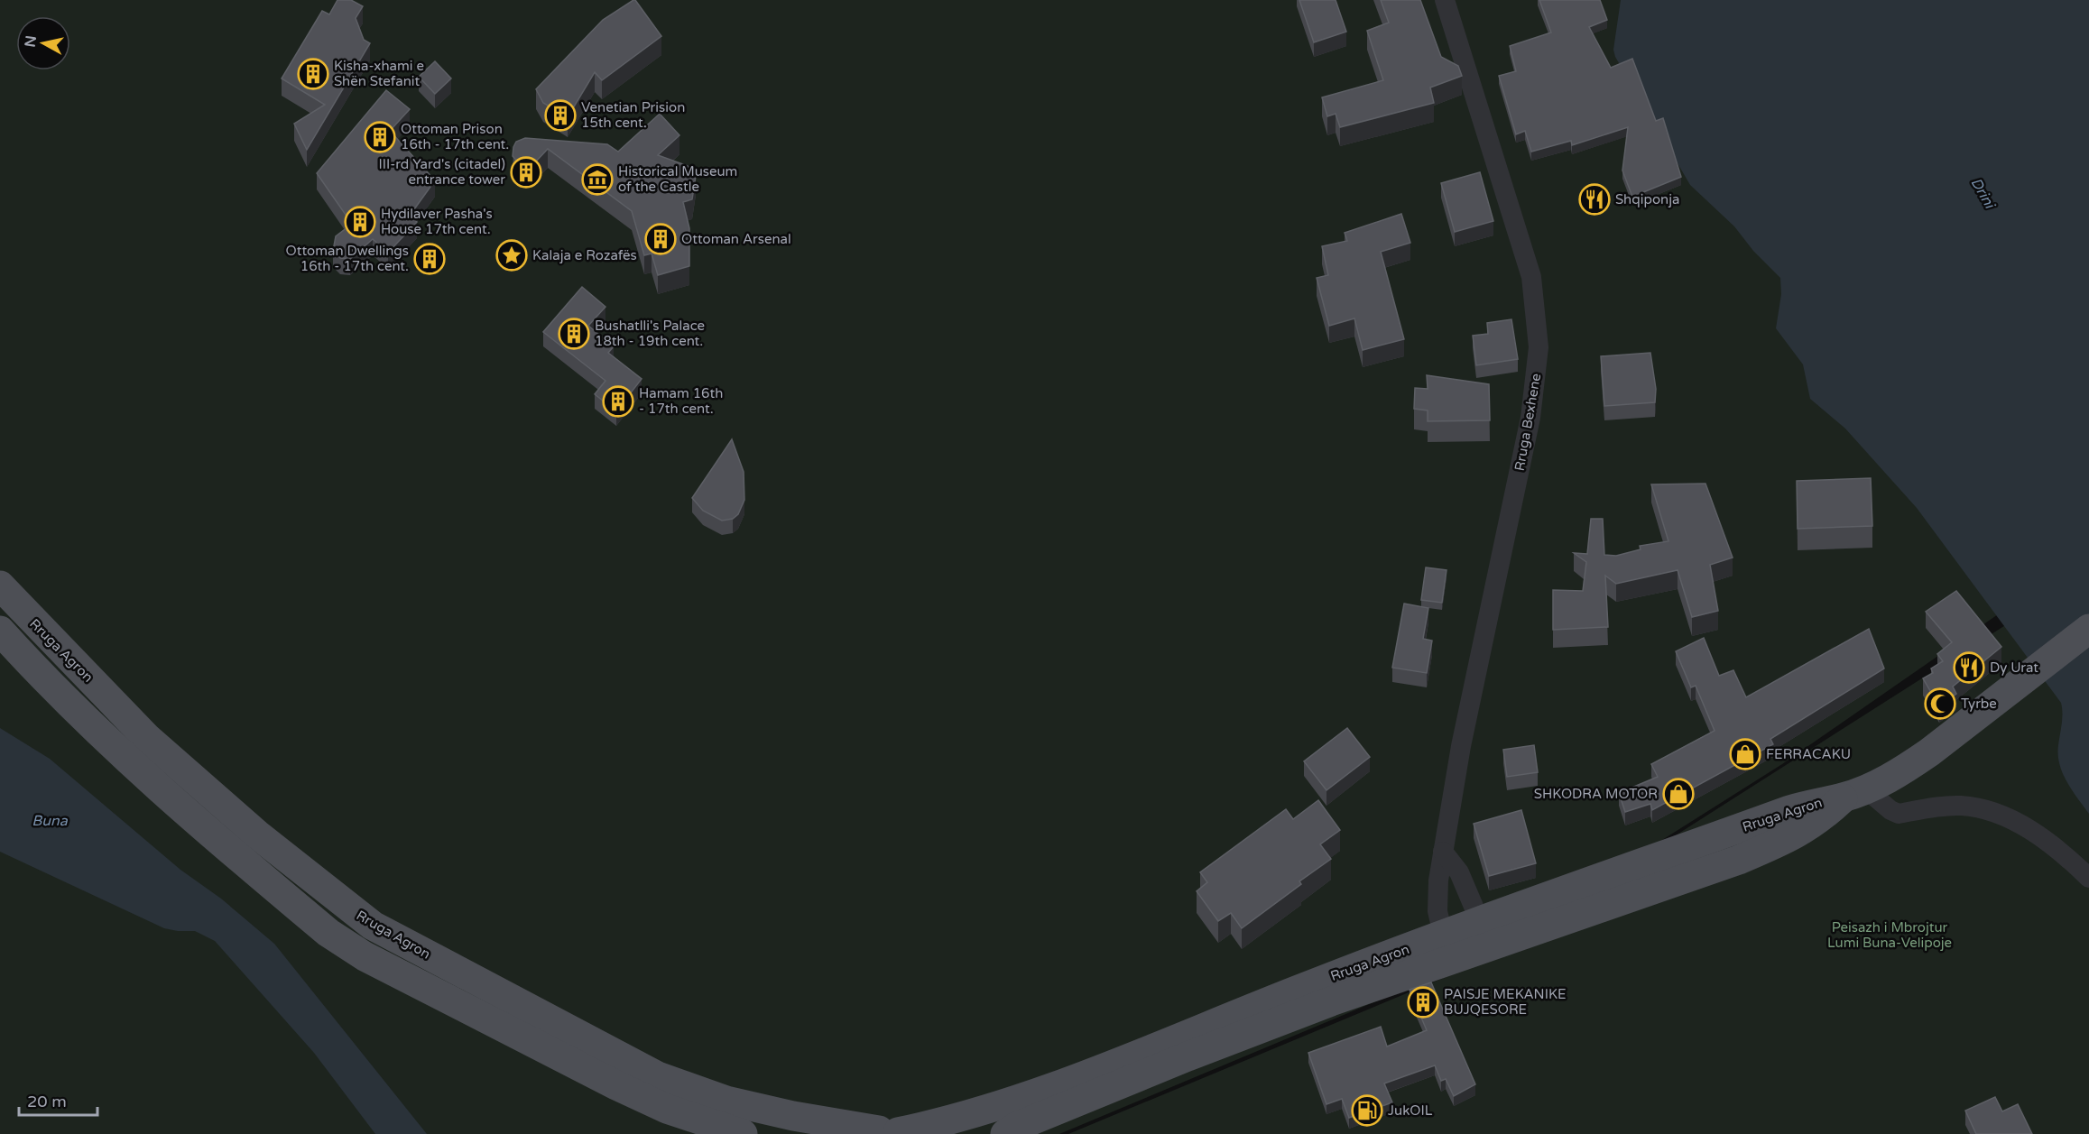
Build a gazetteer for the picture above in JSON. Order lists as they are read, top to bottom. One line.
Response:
{"streets":{"main road":["Rruga Agron"],"street":["Rruga Bexhene"]},"crossings":[["Rruga Bexhene","Rruga Agron"]],"water":["Drini","Buna"],"parks":["Peisazh i Mbrojtur Lumi Buna-Velipoje"],"places":{"building":["Kisha-xhami e Shën Stefanit","Venetian Prision 15th cent.","Ottoman Prison 16th - 17th cent.","III-rd Yard's (citadel) entrance tower","Hydilaver Pasha's House 17th cent.","Ottoman Arsenal","Ottoman Dwellings 16th - 17th cent.","Bushatlli's Palace 18th - 19th cent.","Hamam 16th - 17th cent.","PAISJE MEKANIKE BUJQESORE"],"museum":["Historical Museum of the Castle"],"restaurant":["Shqiponja","Dy Urat"],"place":["Kalaja e Rozafës"],"mosque":["Tyrbe"],"shop":["FERRACAKU","SHKODRA MOTOR"],"fuel station":["JukOIL"]},"scale_bar":"20 m","north":"left"}
